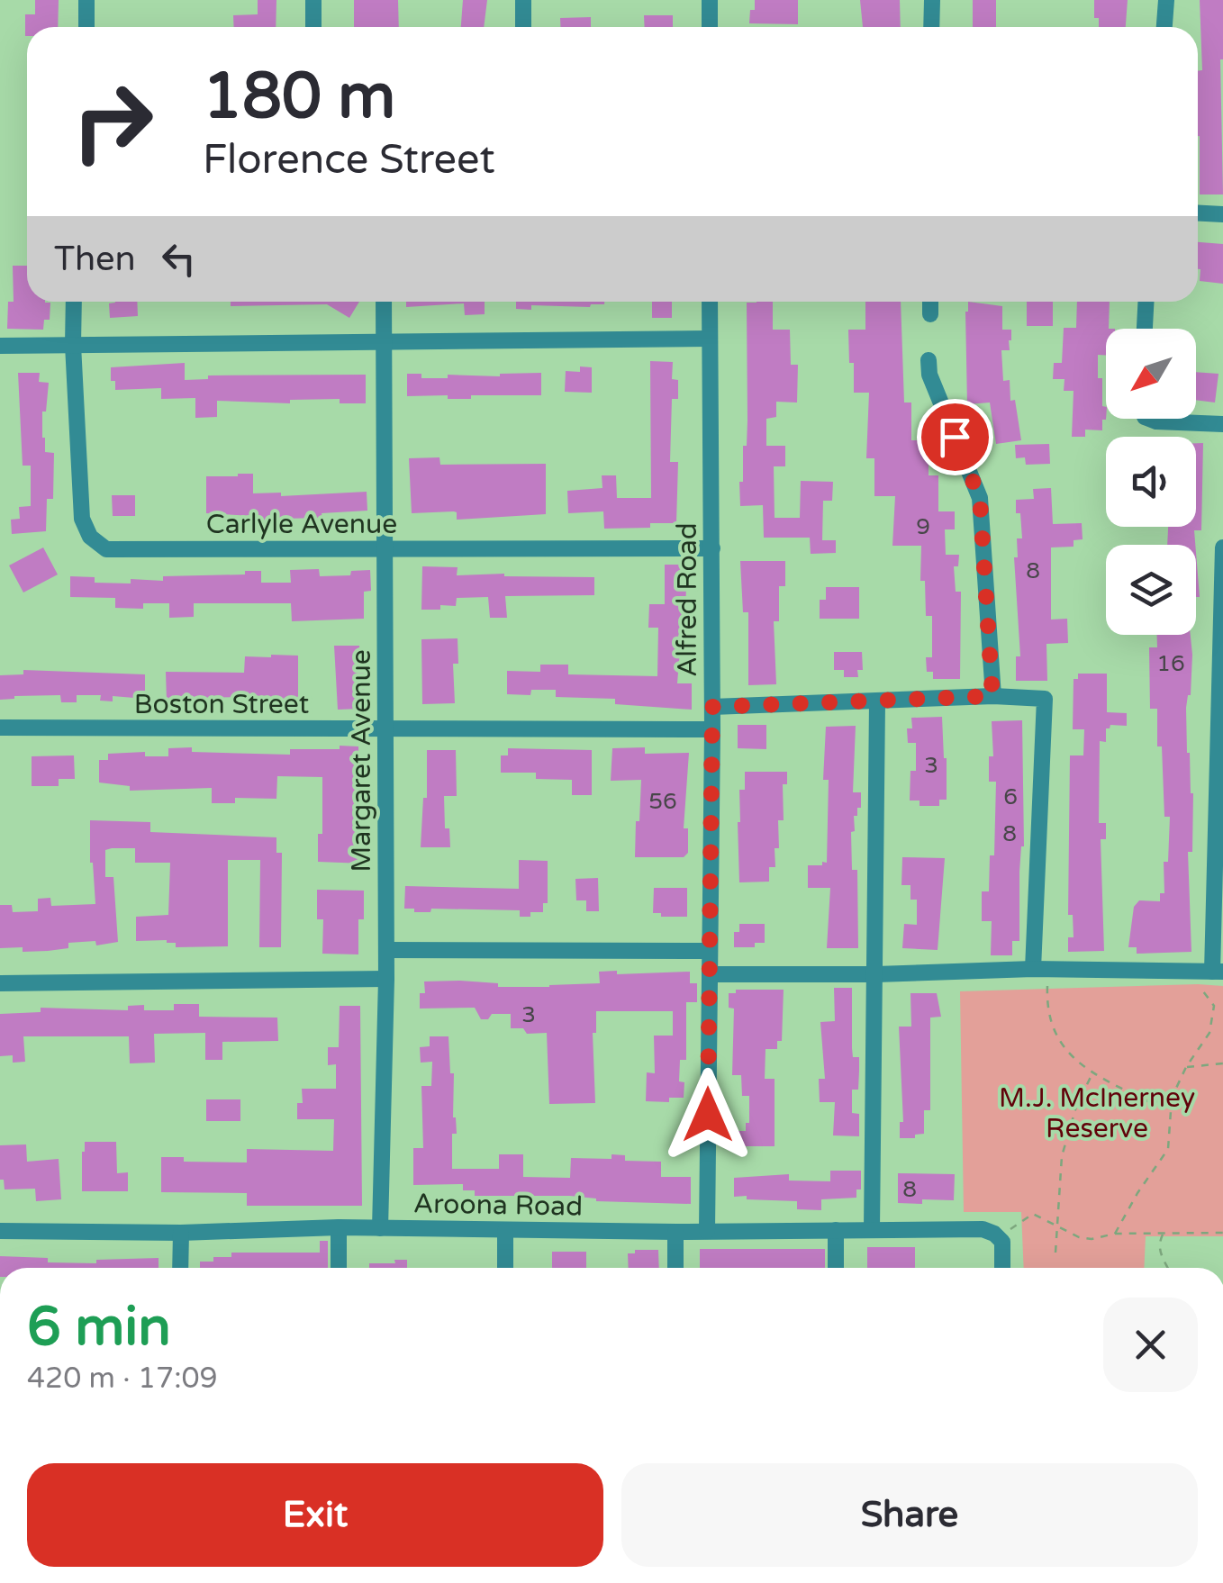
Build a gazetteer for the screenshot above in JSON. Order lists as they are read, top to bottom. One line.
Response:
{"streets":{"street":["Carlyle Avenue","Alfred Road","Boston Street","Margaret Avenue","Aroona Road"]},"crossings":[["Carlyle Avenue","Alfred Road"],["Carlyle Avenue","Margaret Avenue"],["Alfred Road","Boston Street"],["Alfred Road","Aroona Road"],["Boston Street","Margaret Avenue"],["Margaret Avenue","Aroona Road"]],"parks":["M.J. McInerney Reserve"],"house_numbers":["9","8","16","3","6","56","8","3","8"],"north":"bottom left","page":{"turn":["180 m","Florence Street"],"then":"Then","heading":["6 min","420 m · 17:09"],"buttons":["Exit","Share"]}}
